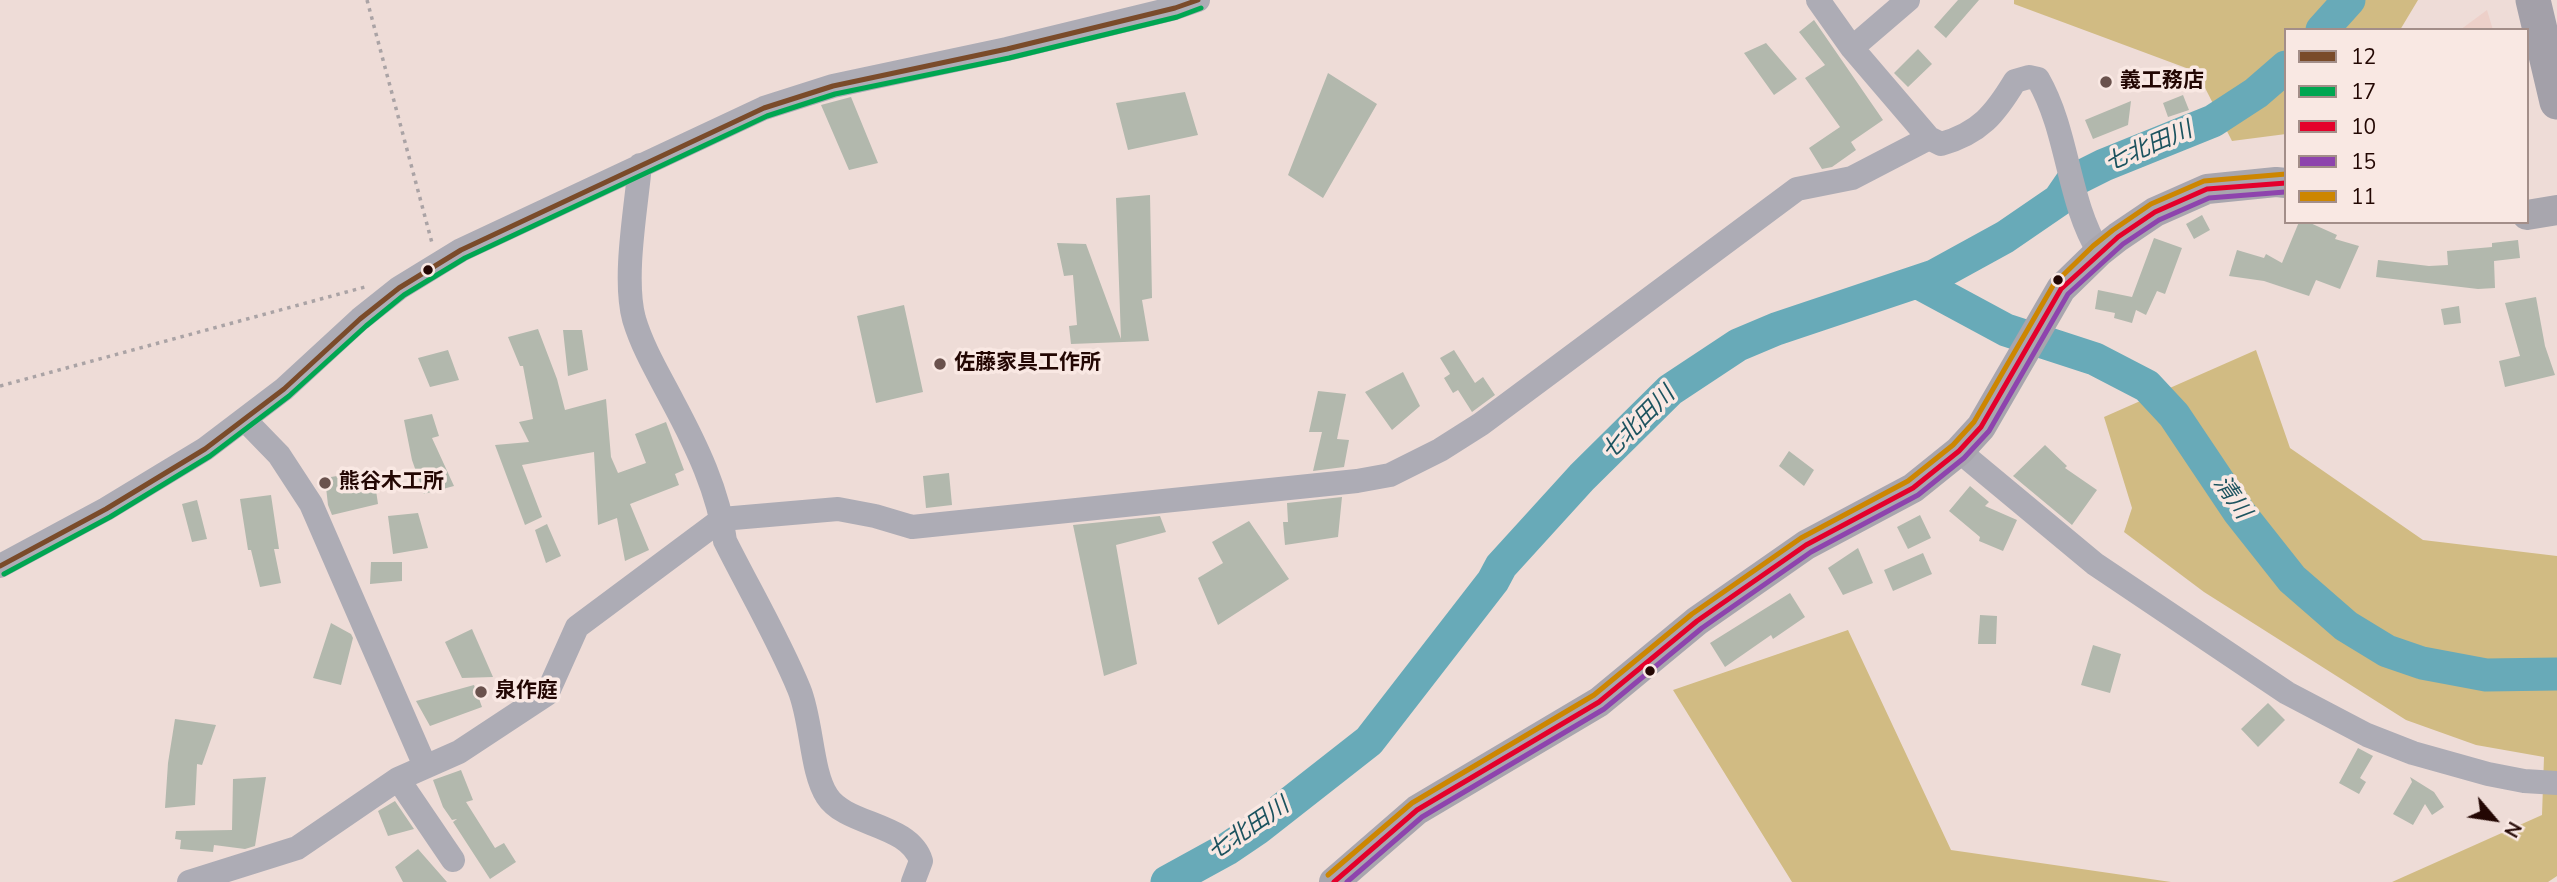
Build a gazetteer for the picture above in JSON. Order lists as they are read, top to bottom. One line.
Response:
{"water":["七北田川","清川"],"places":["義工務店","佐藤家具工作所","熊谷木工所","泉作庭"],"lines":["transit line 12","transit line 17","transit line 11","transit line 10","transit line 15"],"legend":["12","17","10","15","11"],"north":"bottom right"}
